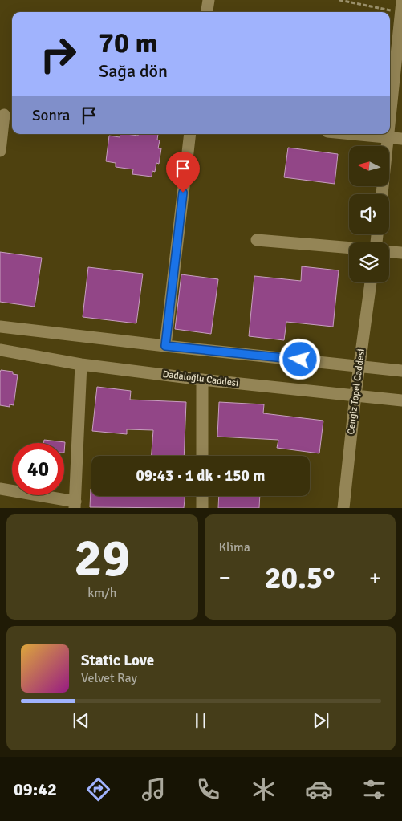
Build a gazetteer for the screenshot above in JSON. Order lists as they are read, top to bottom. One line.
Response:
{"streets":{"street":["Dadaloğlu Caddesi","Cengiz Topel Caddesi"]},"crossings":[["Dadaloğlu Caddesi","Cengiz Topel Caddesi"]],"north":"left","page":{"turn":["70 m","Sağa dön"],"then":"Sonra","limit":"40","trip":"09:43 · 1 dk · 150 m","tile":[["29","km/h"],"Klima"],"heat":["−","20.5°","+"],"song":["Static Love","Velvet Ray"],"tabs":"09:42"}}
